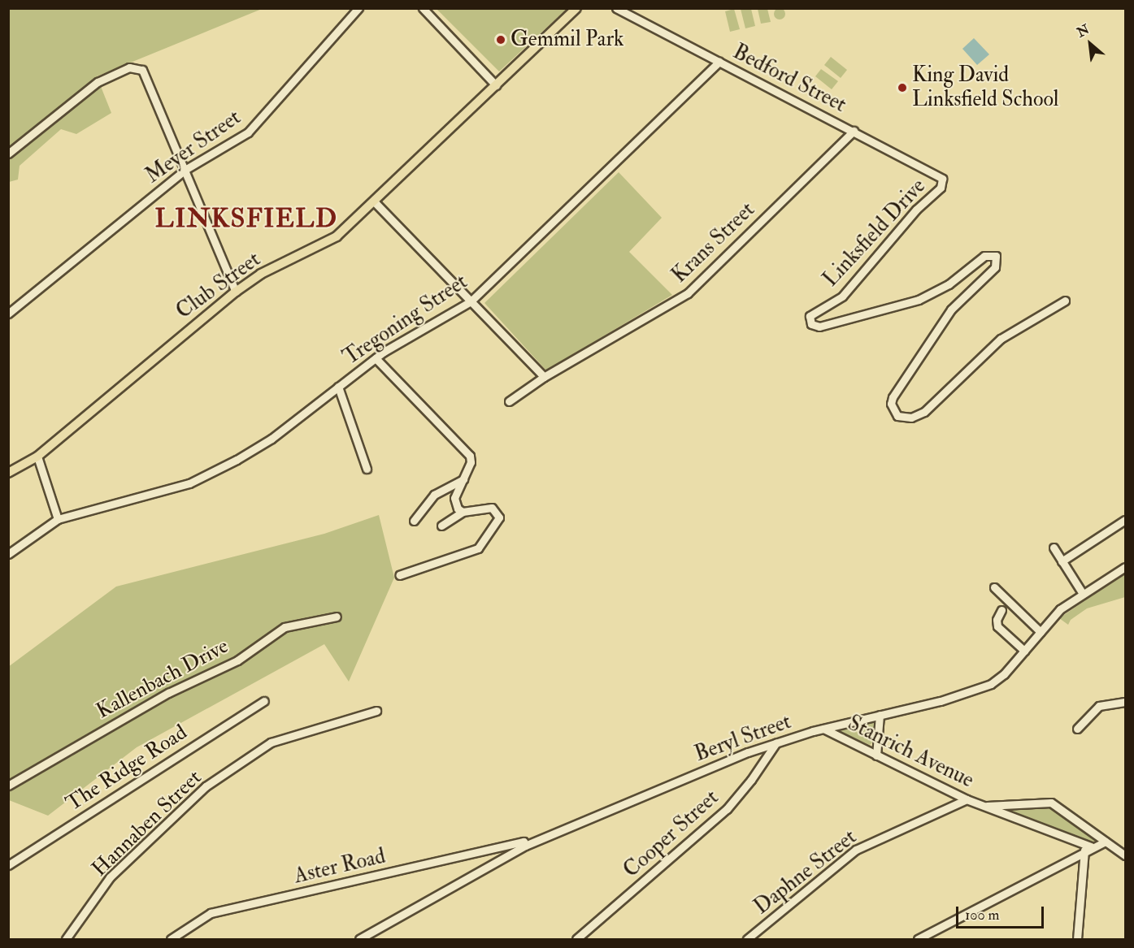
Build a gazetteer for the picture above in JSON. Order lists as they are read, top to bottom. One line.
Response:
{"streets":{"main road":["Club Street"],"street":["Bedford Street","Meyer Street","Linksfield Drive","Krans Street","Tregoning Street","Kallenbach Drive","Beryl Street","Stanrich Avenue","The Ridge Road","Hannaben Street","Cooper Street","Aster Road","Daphne Street"]},"crossings":[["Bedford Street","Linksfield Drive"],["Bedford Street","Krans Street"],["Bedford Street","Tregoning Street"],["Beryl Street","Stanrich Avenue"],["Beryl Street","Cooper Street"],["Beryl Street","Aster Road"],["Stanrich Avenue","Daphne Street"]],"districts":["LINKSFIELD"],"places":["Gemmil Park","King David Linksfield School"],"scale_bar":"100 m","north":"top left"}
